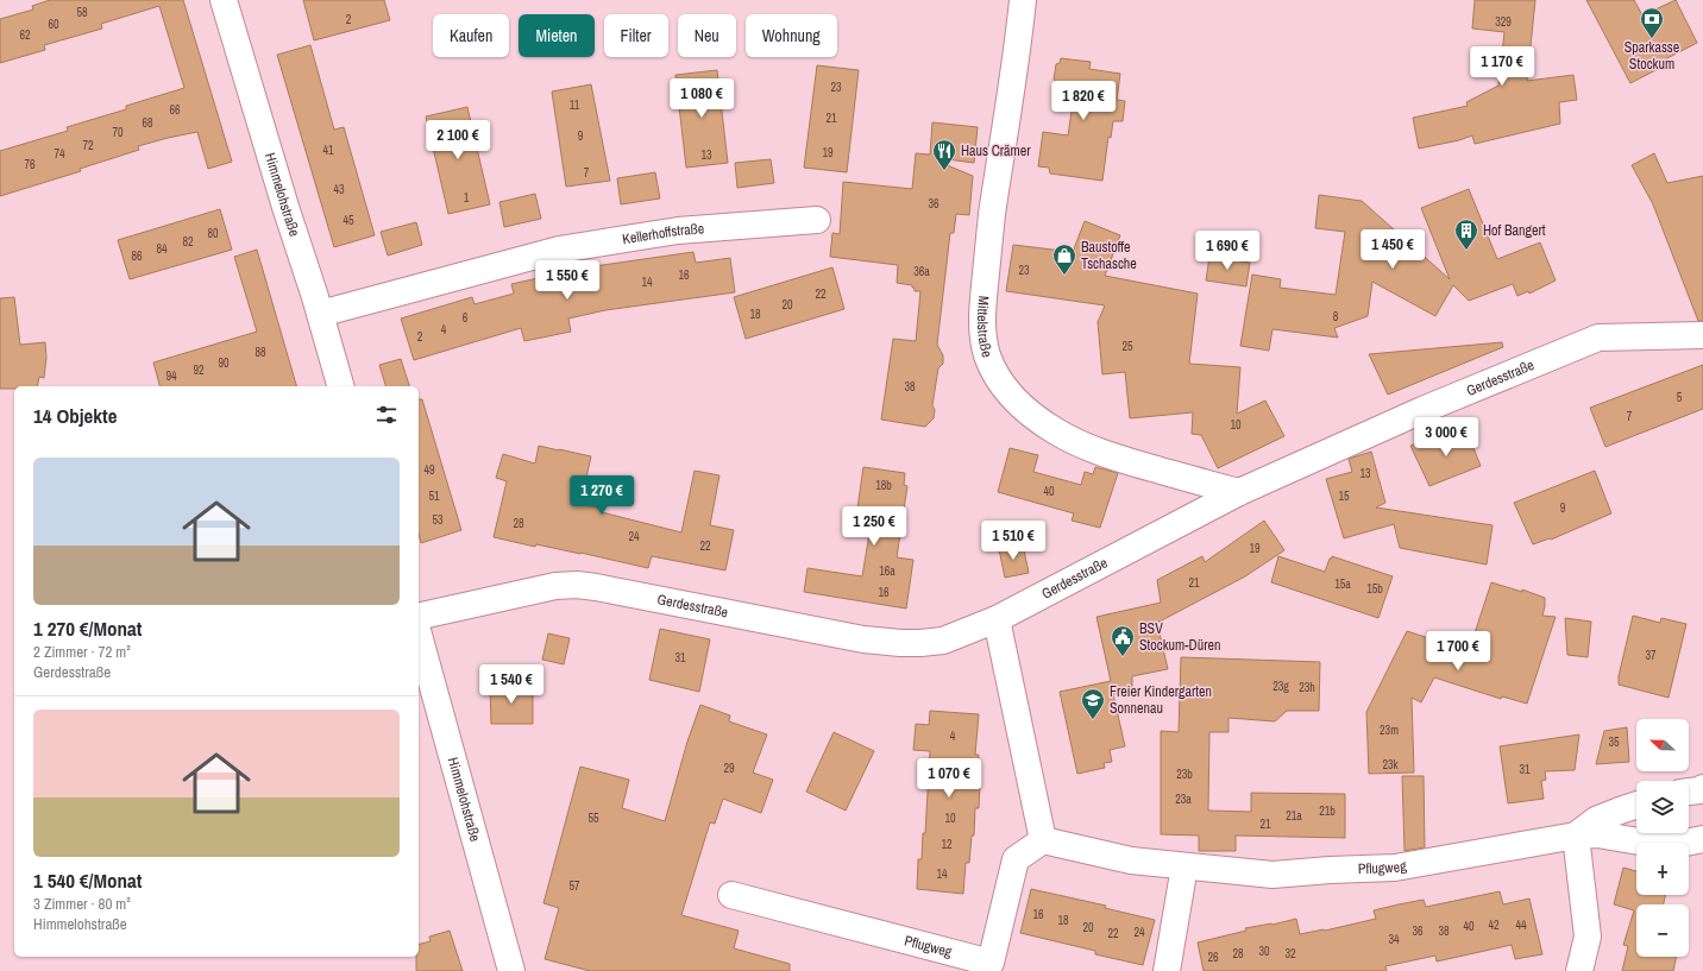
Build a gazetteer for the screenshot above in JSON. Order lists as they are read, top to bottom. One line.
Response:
{"streets":{"street":["Himmelohstraße","Kellerhoffstraße","Mittelstraße","Gerdesstraße","Pflugweg"]},"crossings":[["Himmelohstraße","Kellerhoffstraße"],["Mittelstraße","Gerdesstraße"]],"places":{"bank":["Sparkasse Stockum"],"restaurant":["Haus Crämer"],"building":["Hof Bangert"],"shop":["Baustoffe Tschasche"],"public building":["BSV Stockum-Düren"],"school or university":["Freier Kindergarten Sonnenau"]},"house_numbers":["58","2","329","60","62","23","11","66","21","68","70","9","72","41","19","74","13","76","7","43","1","36","45","80","82","84","86","23","36a","16","14","22","20","18","8","6","4","2","25","88","90","92","94","38","5","7","10","49","13","18b","40","51","15","9","53","28","24","22","19","16a","21","15a","15b","16","37","31","23g","23h","23m","4","35","23k","29","31","23b","23a","21b","21a","55","10","21","12","14","57","16","18","42","44","40","20","36","38","24","22","34","30","28","32","26"],"north":"left","page":{"chip":["Kaufen","Mieten","Filter","Neu","Wohnung"],"price":["1 170 €","1 080 €","1 820 €","2 100 €","1 450 €","1 690 €","1 550 €","3 000 €","1 270 €","1 250 €","1 510 €","1 700 €","1 540 €","1 070 €"],"heading":"14 Objekte","list":[{"name":"1 270 €/Monat","note":"2 Zimmer · 72 m² · Gerdesstraße"},{"name":"1 540 €/Monat","note":"3 Zimmer · 80 m² · Himmelohstraße"}],"map_buttons":["+","−"]}}
